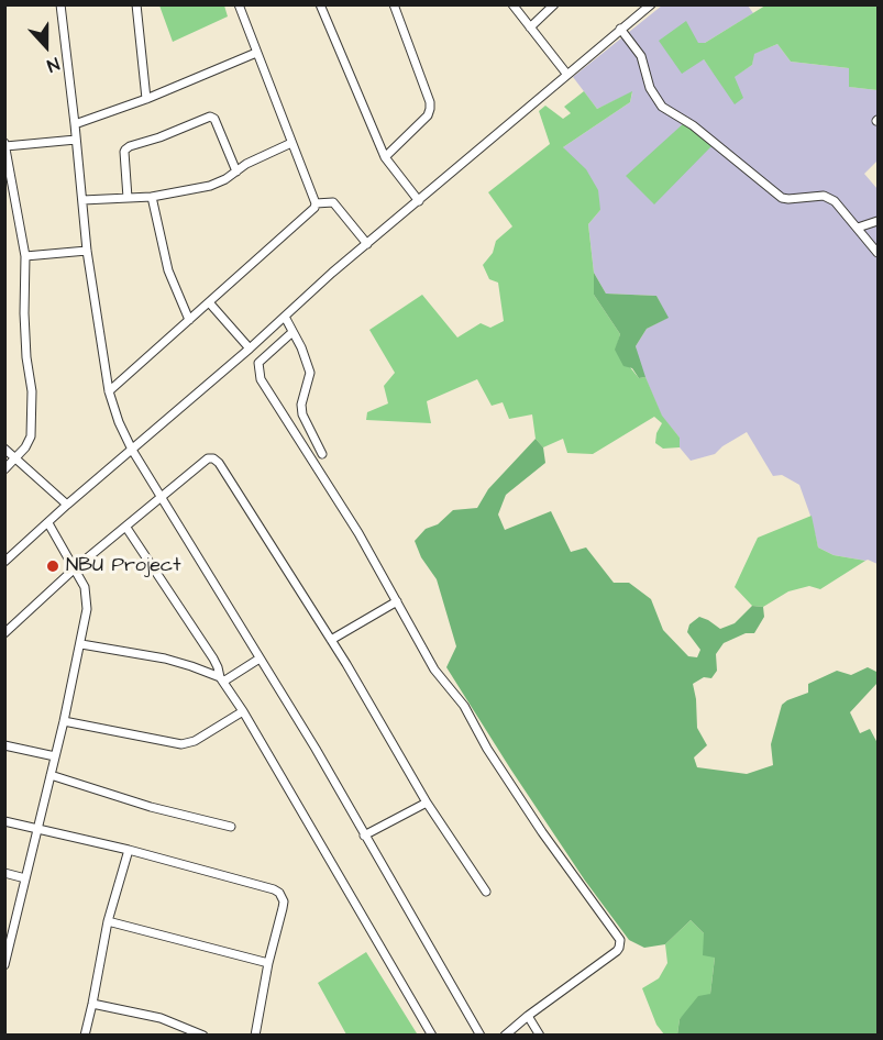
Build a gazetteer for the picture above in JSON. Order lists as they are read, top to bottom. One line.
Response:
{"places":["NBU Project"],"north":"bottom"}
